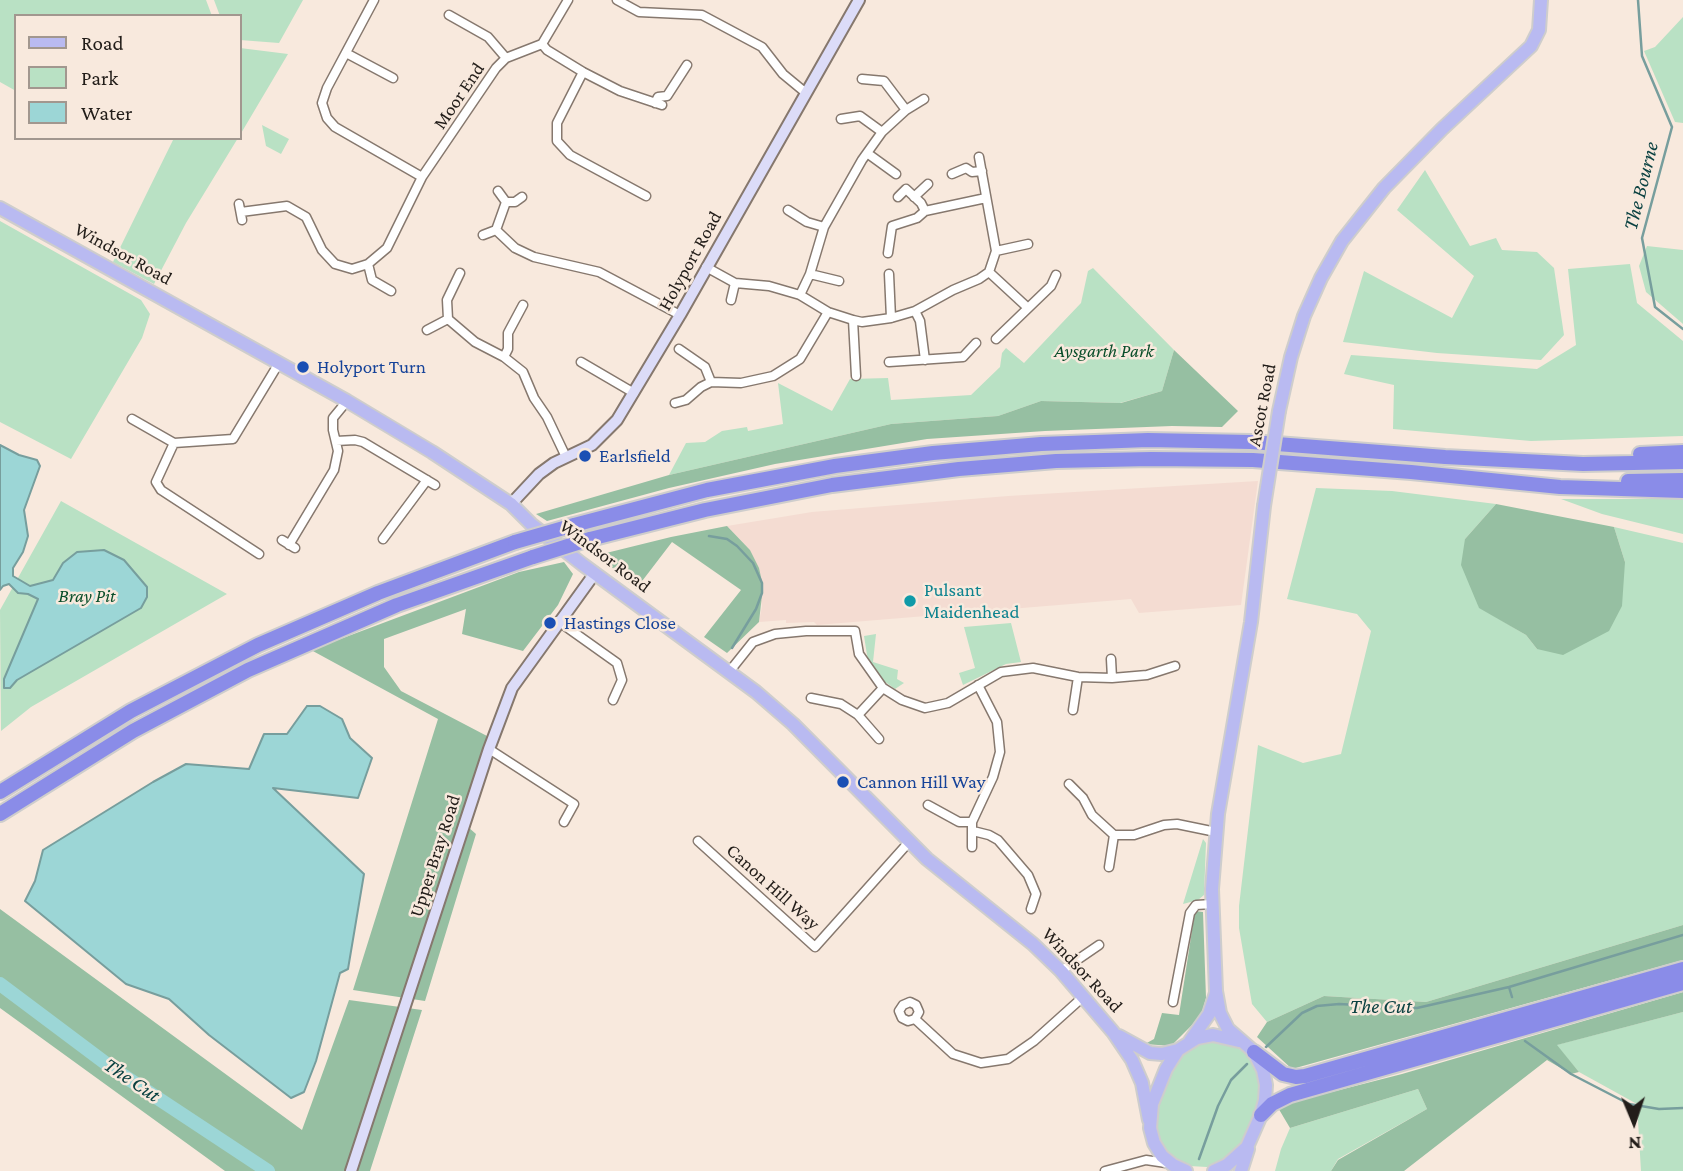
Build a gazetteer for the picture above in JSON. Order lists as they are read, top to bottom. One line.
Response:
{"streets":{"main road":["Windsor Road","Holyport Road","Ascot Road","Upper Bray Road"],"street":["Moor End","Canon Hill Way"]},"crossings":[["Windsor Road","Holyport Road"],["Windsor Road","Upper Bray Road"],["Windsor Road","Canon Hill Way"]],"water":["The Bourne","The Cut"],"parks":["Aysgarth Park","Bray Pit"],"places":["Holyport Turn","Earlsfield","Pulsant Maidenhead","Hastings Close","Cannon Hill Way"],"legend":["Road","Park","Water"],"north":"bottom"}
